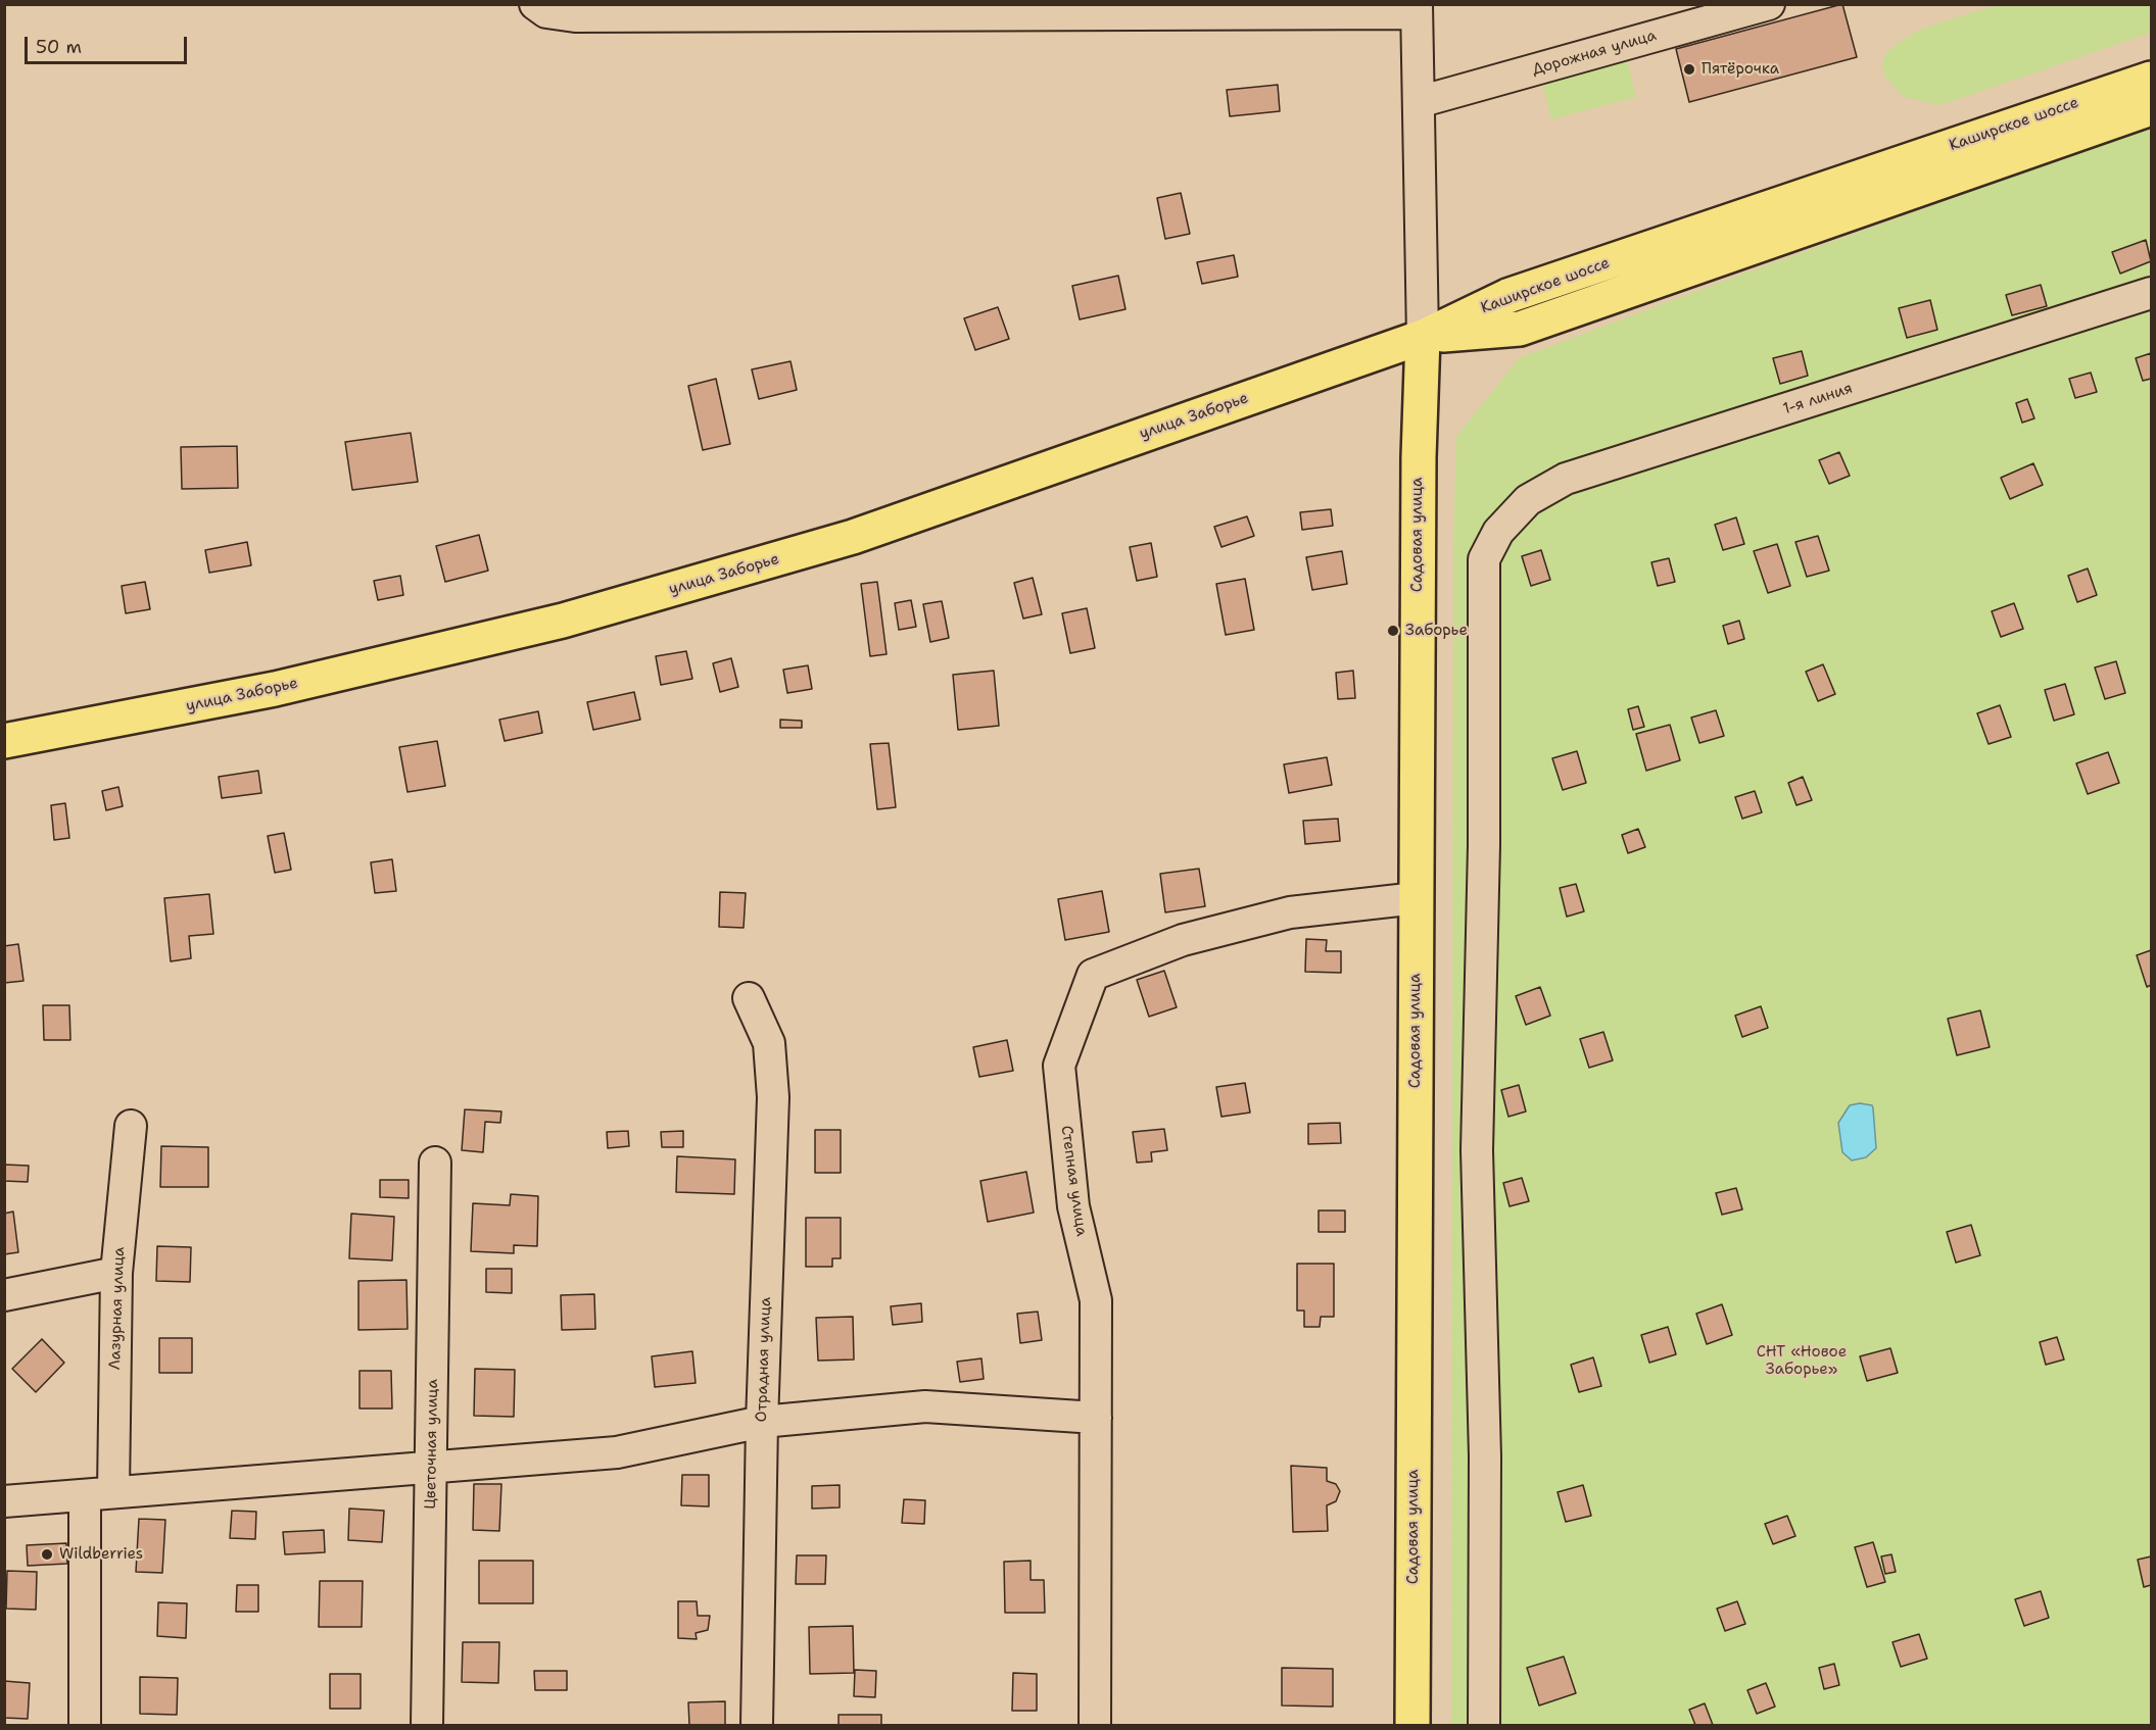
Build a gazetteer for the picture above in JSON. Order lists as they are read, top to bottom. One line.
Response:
{"streets":{"main road":["Каширское шоссе","улица Заборье","Садовая улица"],"street":["Дорожная улица","1-я линия","Степная улица","Лазурная улица","Отрадная улица","Цветочная улица"]},"crossings":[["Каширское шоссе","улица Заборье"],["Каширское шоссе","Садовая улица"],["улица Заборье","Садовая улица"],["Садовая улица","Степная улица"]],"parks":["СНТ «Новое Заборье»"],"places":["Пятёрочка","Заборье","Wildberries"],"scale_bar":"50 m"}
